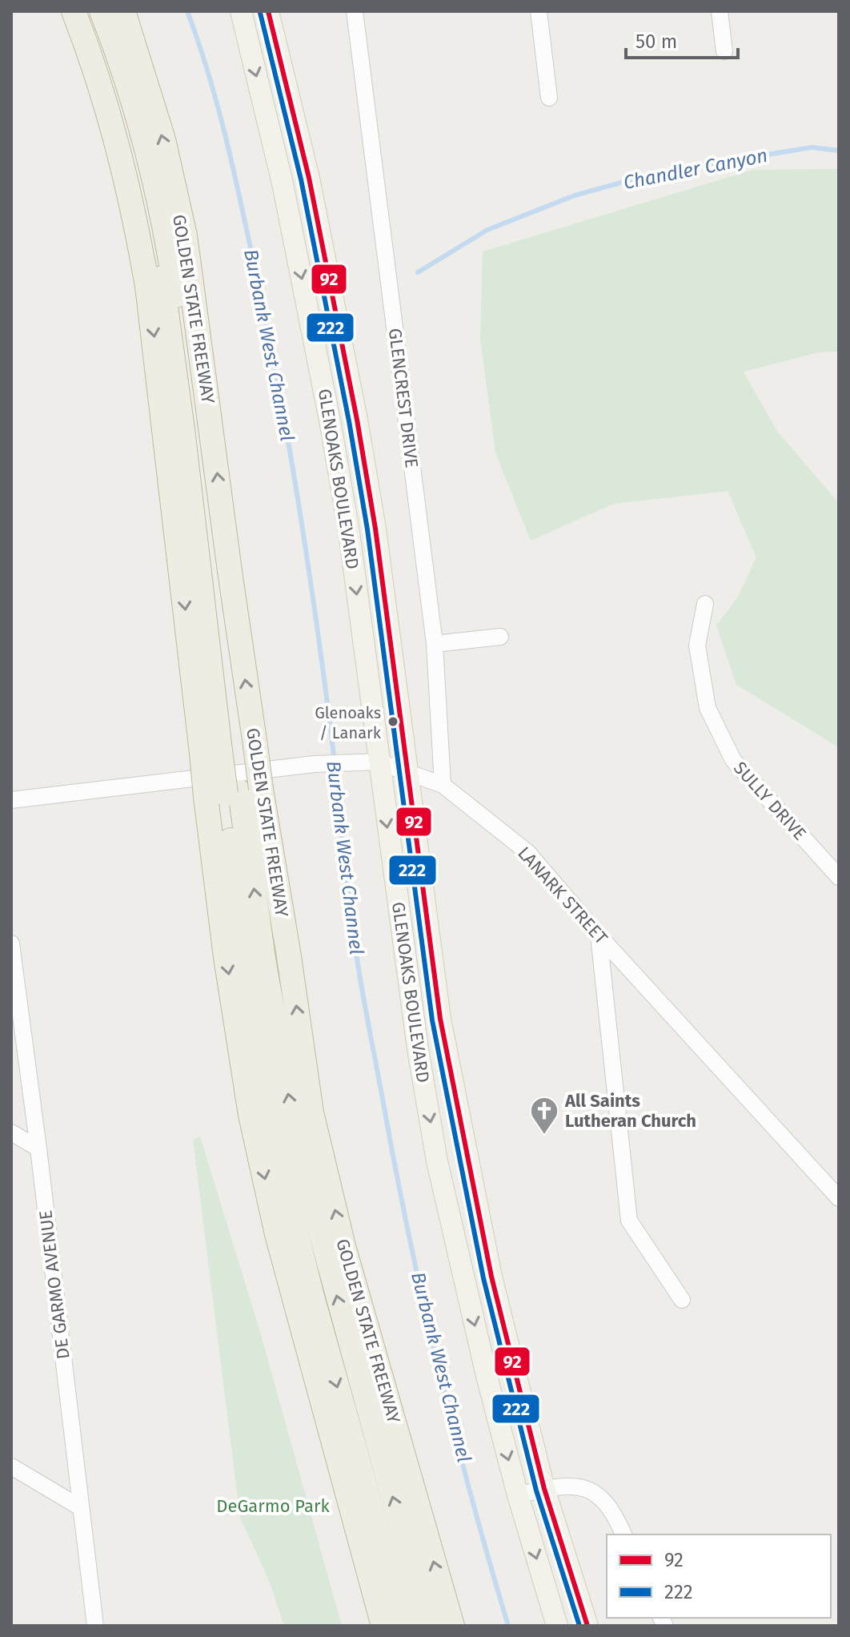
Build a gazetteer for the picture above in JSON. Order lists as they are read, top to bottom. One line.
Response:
{"streets":{"highway":["GOLDEN STATE FREEWAY"],"main road":["GLENOAKS BOULEVARD"],"street":["GLENCREST DRIVE","SULLY DRIVE","LANARK STREET","DE GARMO AVENUE"]},"crossings":[["GLENCREST DRIVE","LANARK STREET"],["GLENOAKS BOULEVARD","LANARK STREET"]],"water":["Chandler Canyon","Burbank West Channel"],"parks":["DeGarmo Park"],"places":{"other":["Glenoaks / Lanark"],"church":["All Saints Lutheran Church"]},"lines":["transit line 92","transit line 222"],"legend":["92","222"],"scale_bar":"50 m"}
